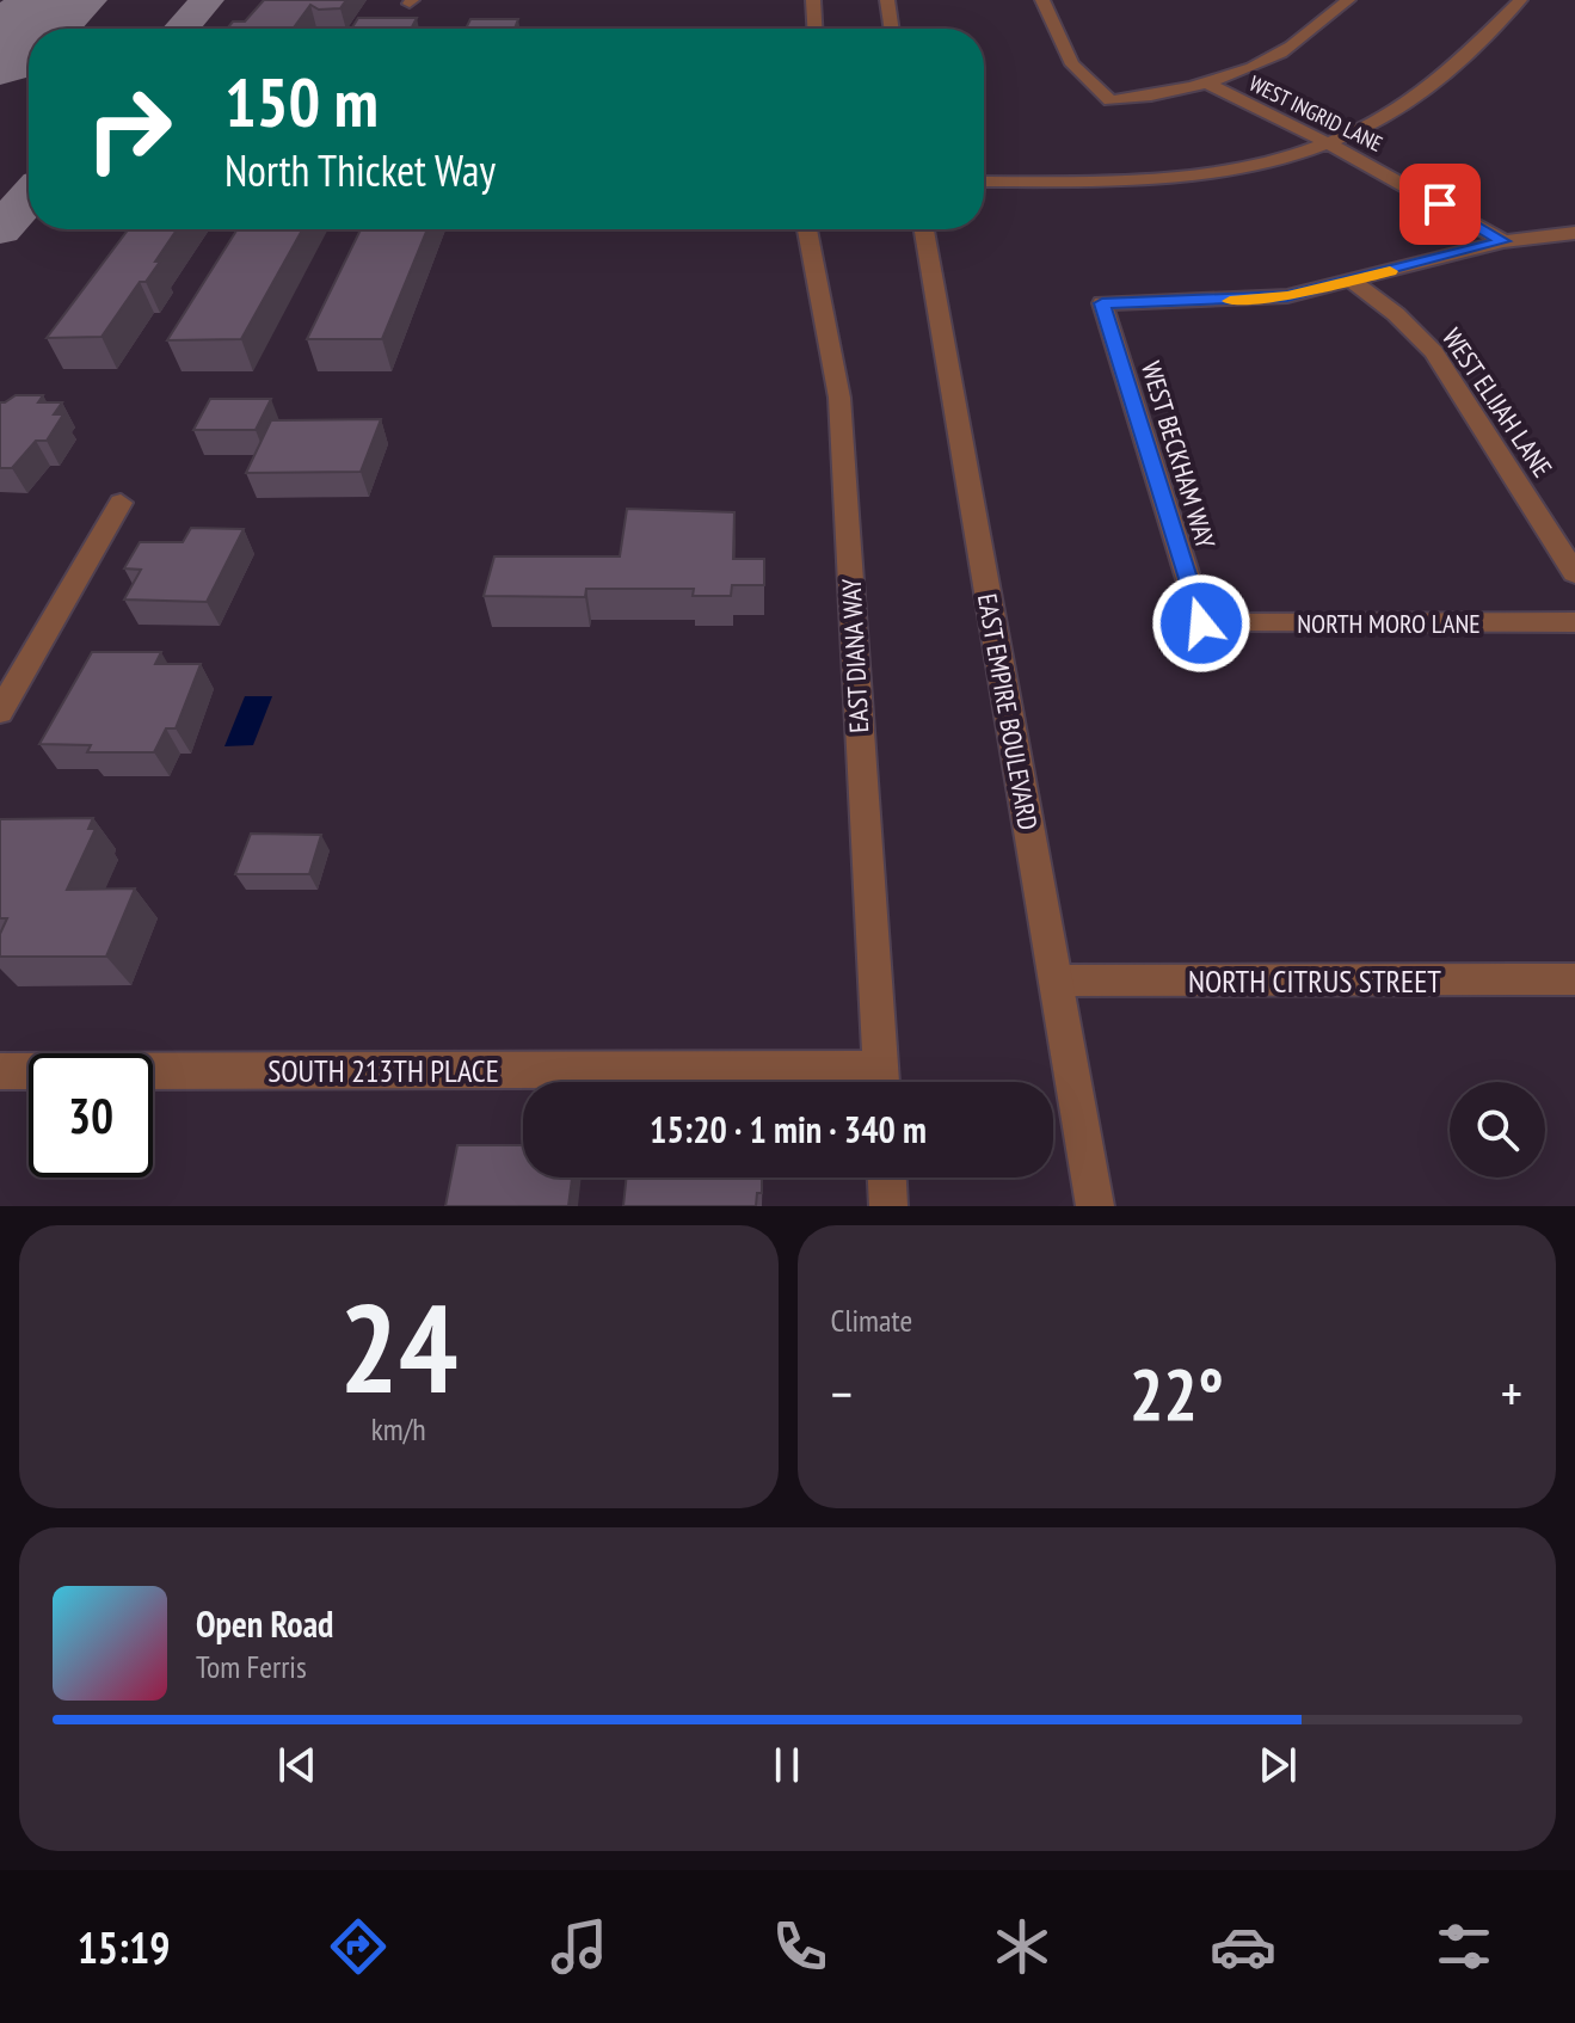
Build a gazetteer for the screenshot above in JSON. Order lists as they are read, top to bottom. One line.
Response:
{"streets":{"street":["WEST INGRID LANE","WEST ELIJAH LANE","WEST BECKHAM WAY","NORTH MORO LANE","EAST DIANA WAY","EAST EMPIRE BOULEVARD","NORTH CITRUS STREET","SOUTH 213TH PLACE"]},"crossings":[["WEST ELIJAH LANE","WEST BECKHAM WAY"],["WEST BECKHAM WAY","NORTH MORO LANE"],["EAST EMPIRE BOULEVARD","NORTH CITRUS STREET"]],"page":{"turn":["150 m","North Thicket Way"],"limit":"30","trip":"15:20 · 1 min · 340 m","tile":[["24","km/h"],"Climate"],"heat":["−","22°","+"],"song":["Open Road","Tom Ferris"],"tabs":"15:19"}}
